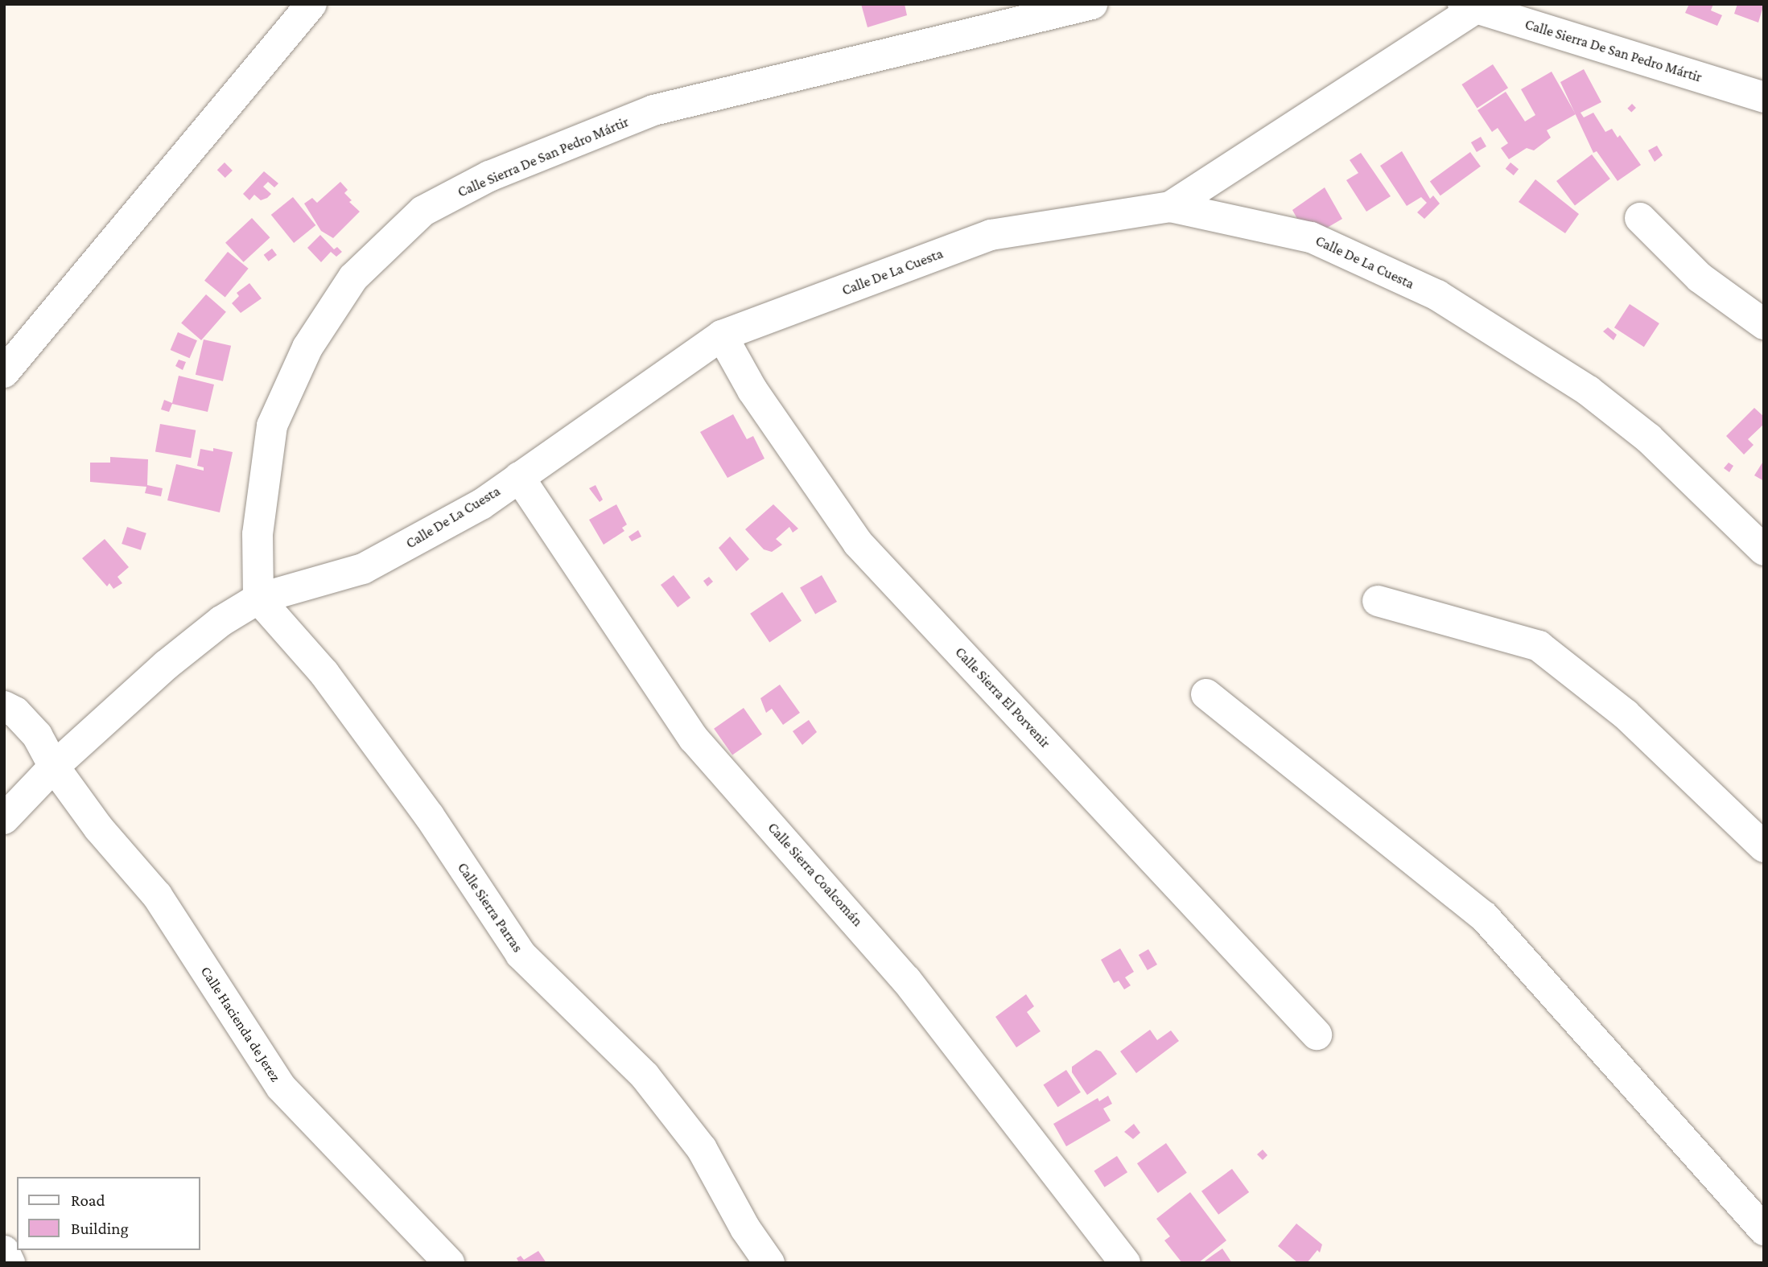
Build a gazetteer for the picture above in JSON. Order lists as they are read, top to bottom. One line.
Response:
{"streets":{"street":["Calle Sierra De San Pedro Mártir","Calle De La Cuesta","Calle Sierra El Porvenir","Calle Sierra Coalcomán","Calle Sierra Parras","Calle Hacienda de Jerez"]},"crossings":[["Calle Sierra De San Pedro Mártir","Calle De La Cuesta"],["Calle Sierra De San Pedro Mártir","Calle Sierra Parras"],["Calle De La Cuesta","Calle Sierra El Porvenir"],["Calle De La Cuesta","Calle Sierra Coalcomán"],["Calle De La Cuesta","Calle Sierra Parras"],["Calle De La Cuesta","Calle Hacienda de Jerez"]],"legend":["Road","Building"]}
